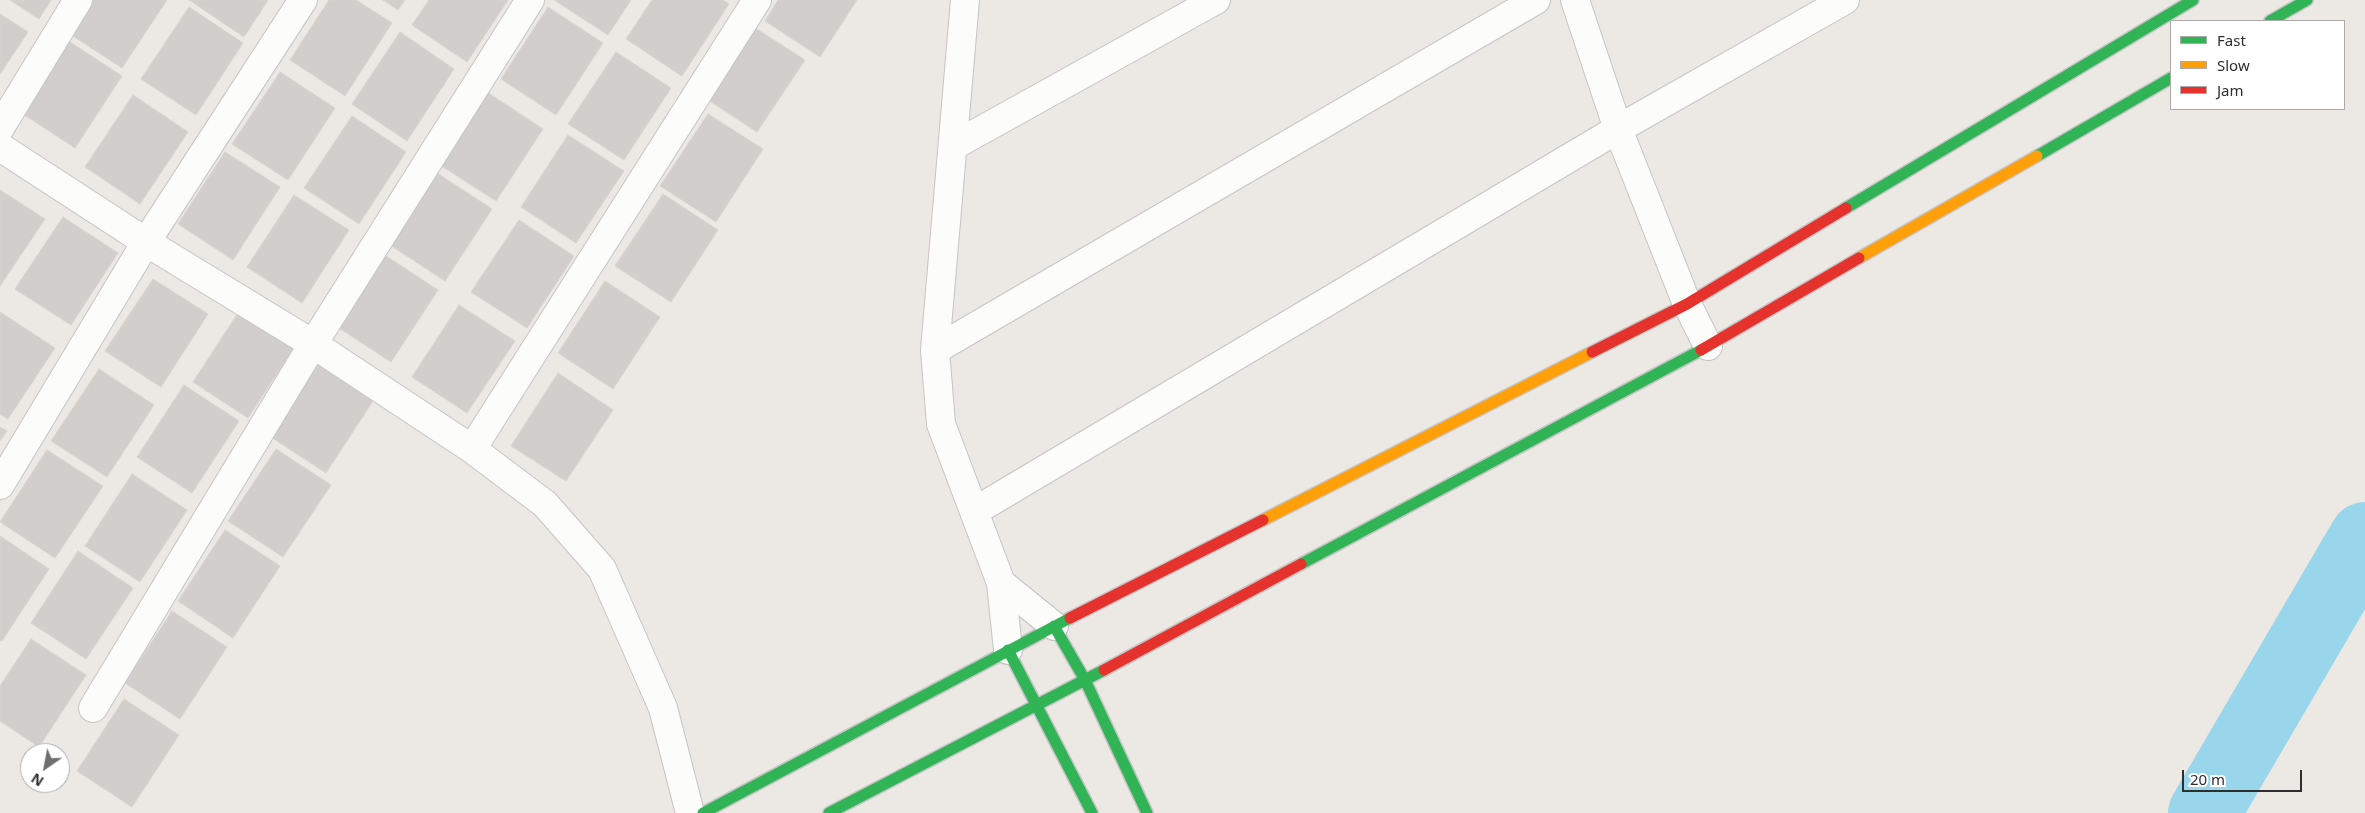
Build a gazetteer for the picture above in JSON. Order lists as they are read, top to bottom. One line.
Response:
{"legend":["Fast","Slow","Jam"],"scale_bar":"20 m","north":"bottom left"}
